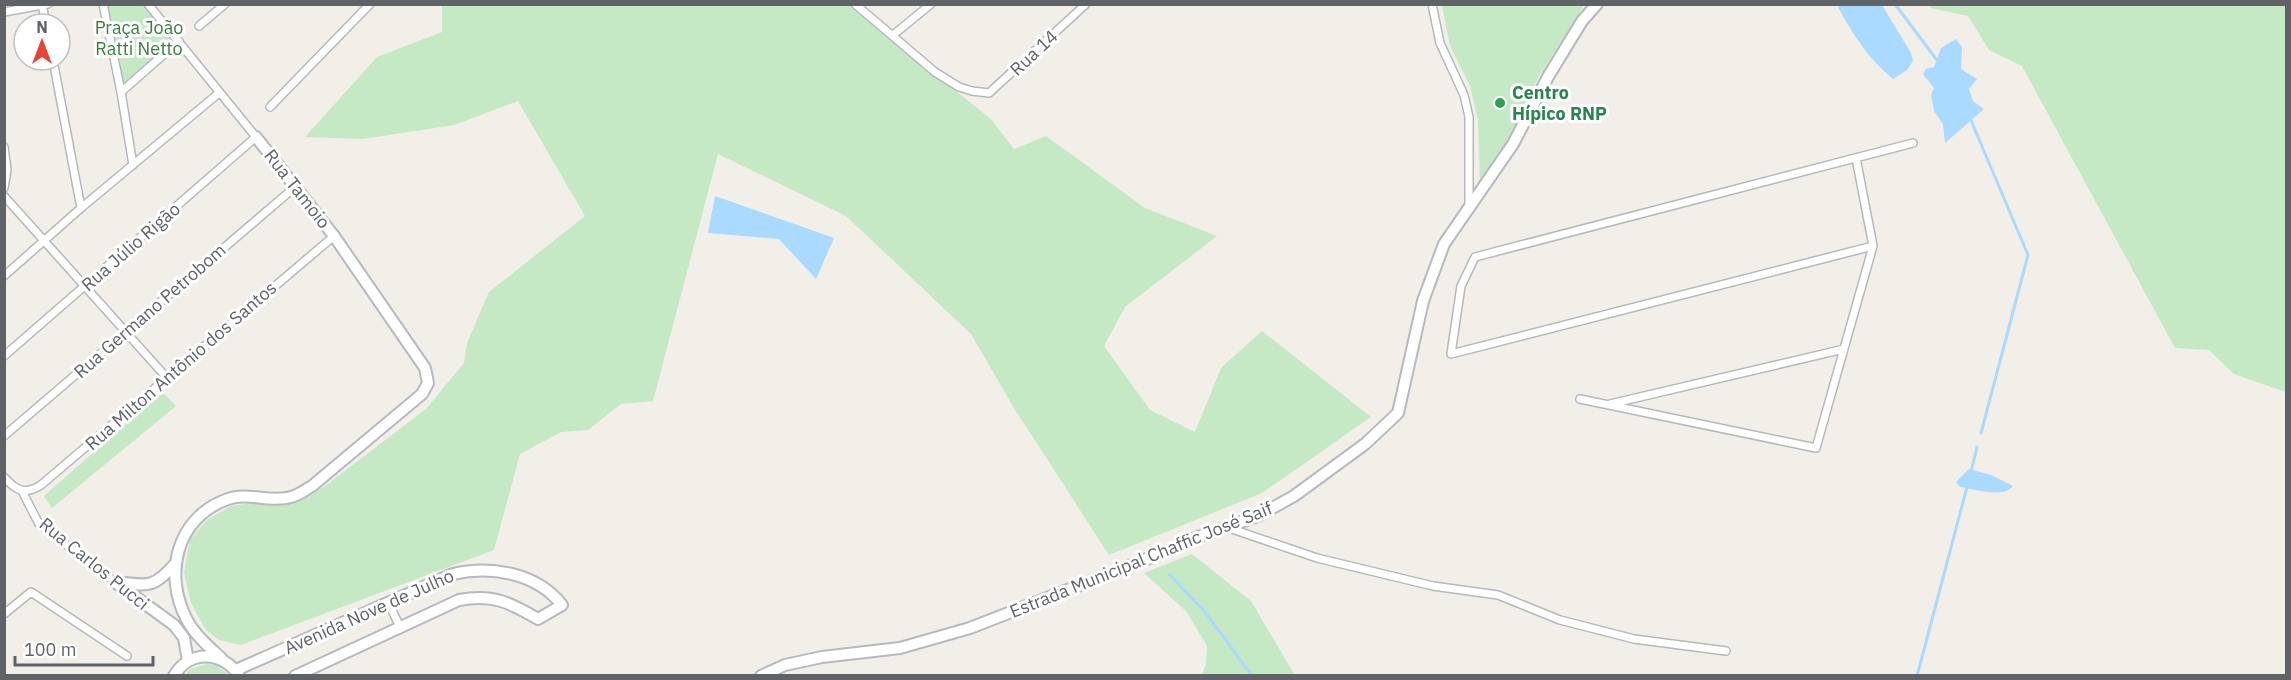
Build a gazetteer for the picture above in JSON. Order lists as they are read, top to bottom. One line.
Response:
{"streets":{"street":["Rua 14","Rua Tamoio","Rua Júlio Rigão","Rua Germano Petrobom","Rua Milton Antônio dos Santos","Estrada Municipal Chaffic José Saif","Rua Carlos Pucci","Avenida Nove de Julho"]},"crossings":[["Rua Tamoio","Rua Júlio Rigão"],["Rua Tamoio","Rua Germano Petrobom"],["Rua Tamoio","Rua Milton Antônio dos Santos"],["Rua Milton Antônio dos Santos","Rua Carlos Pucci"]],"parks":["Praça João Ratti Netto"],"places":["Centro Hípico RNP"],"scale_bar":"100 m","north":"top"}
